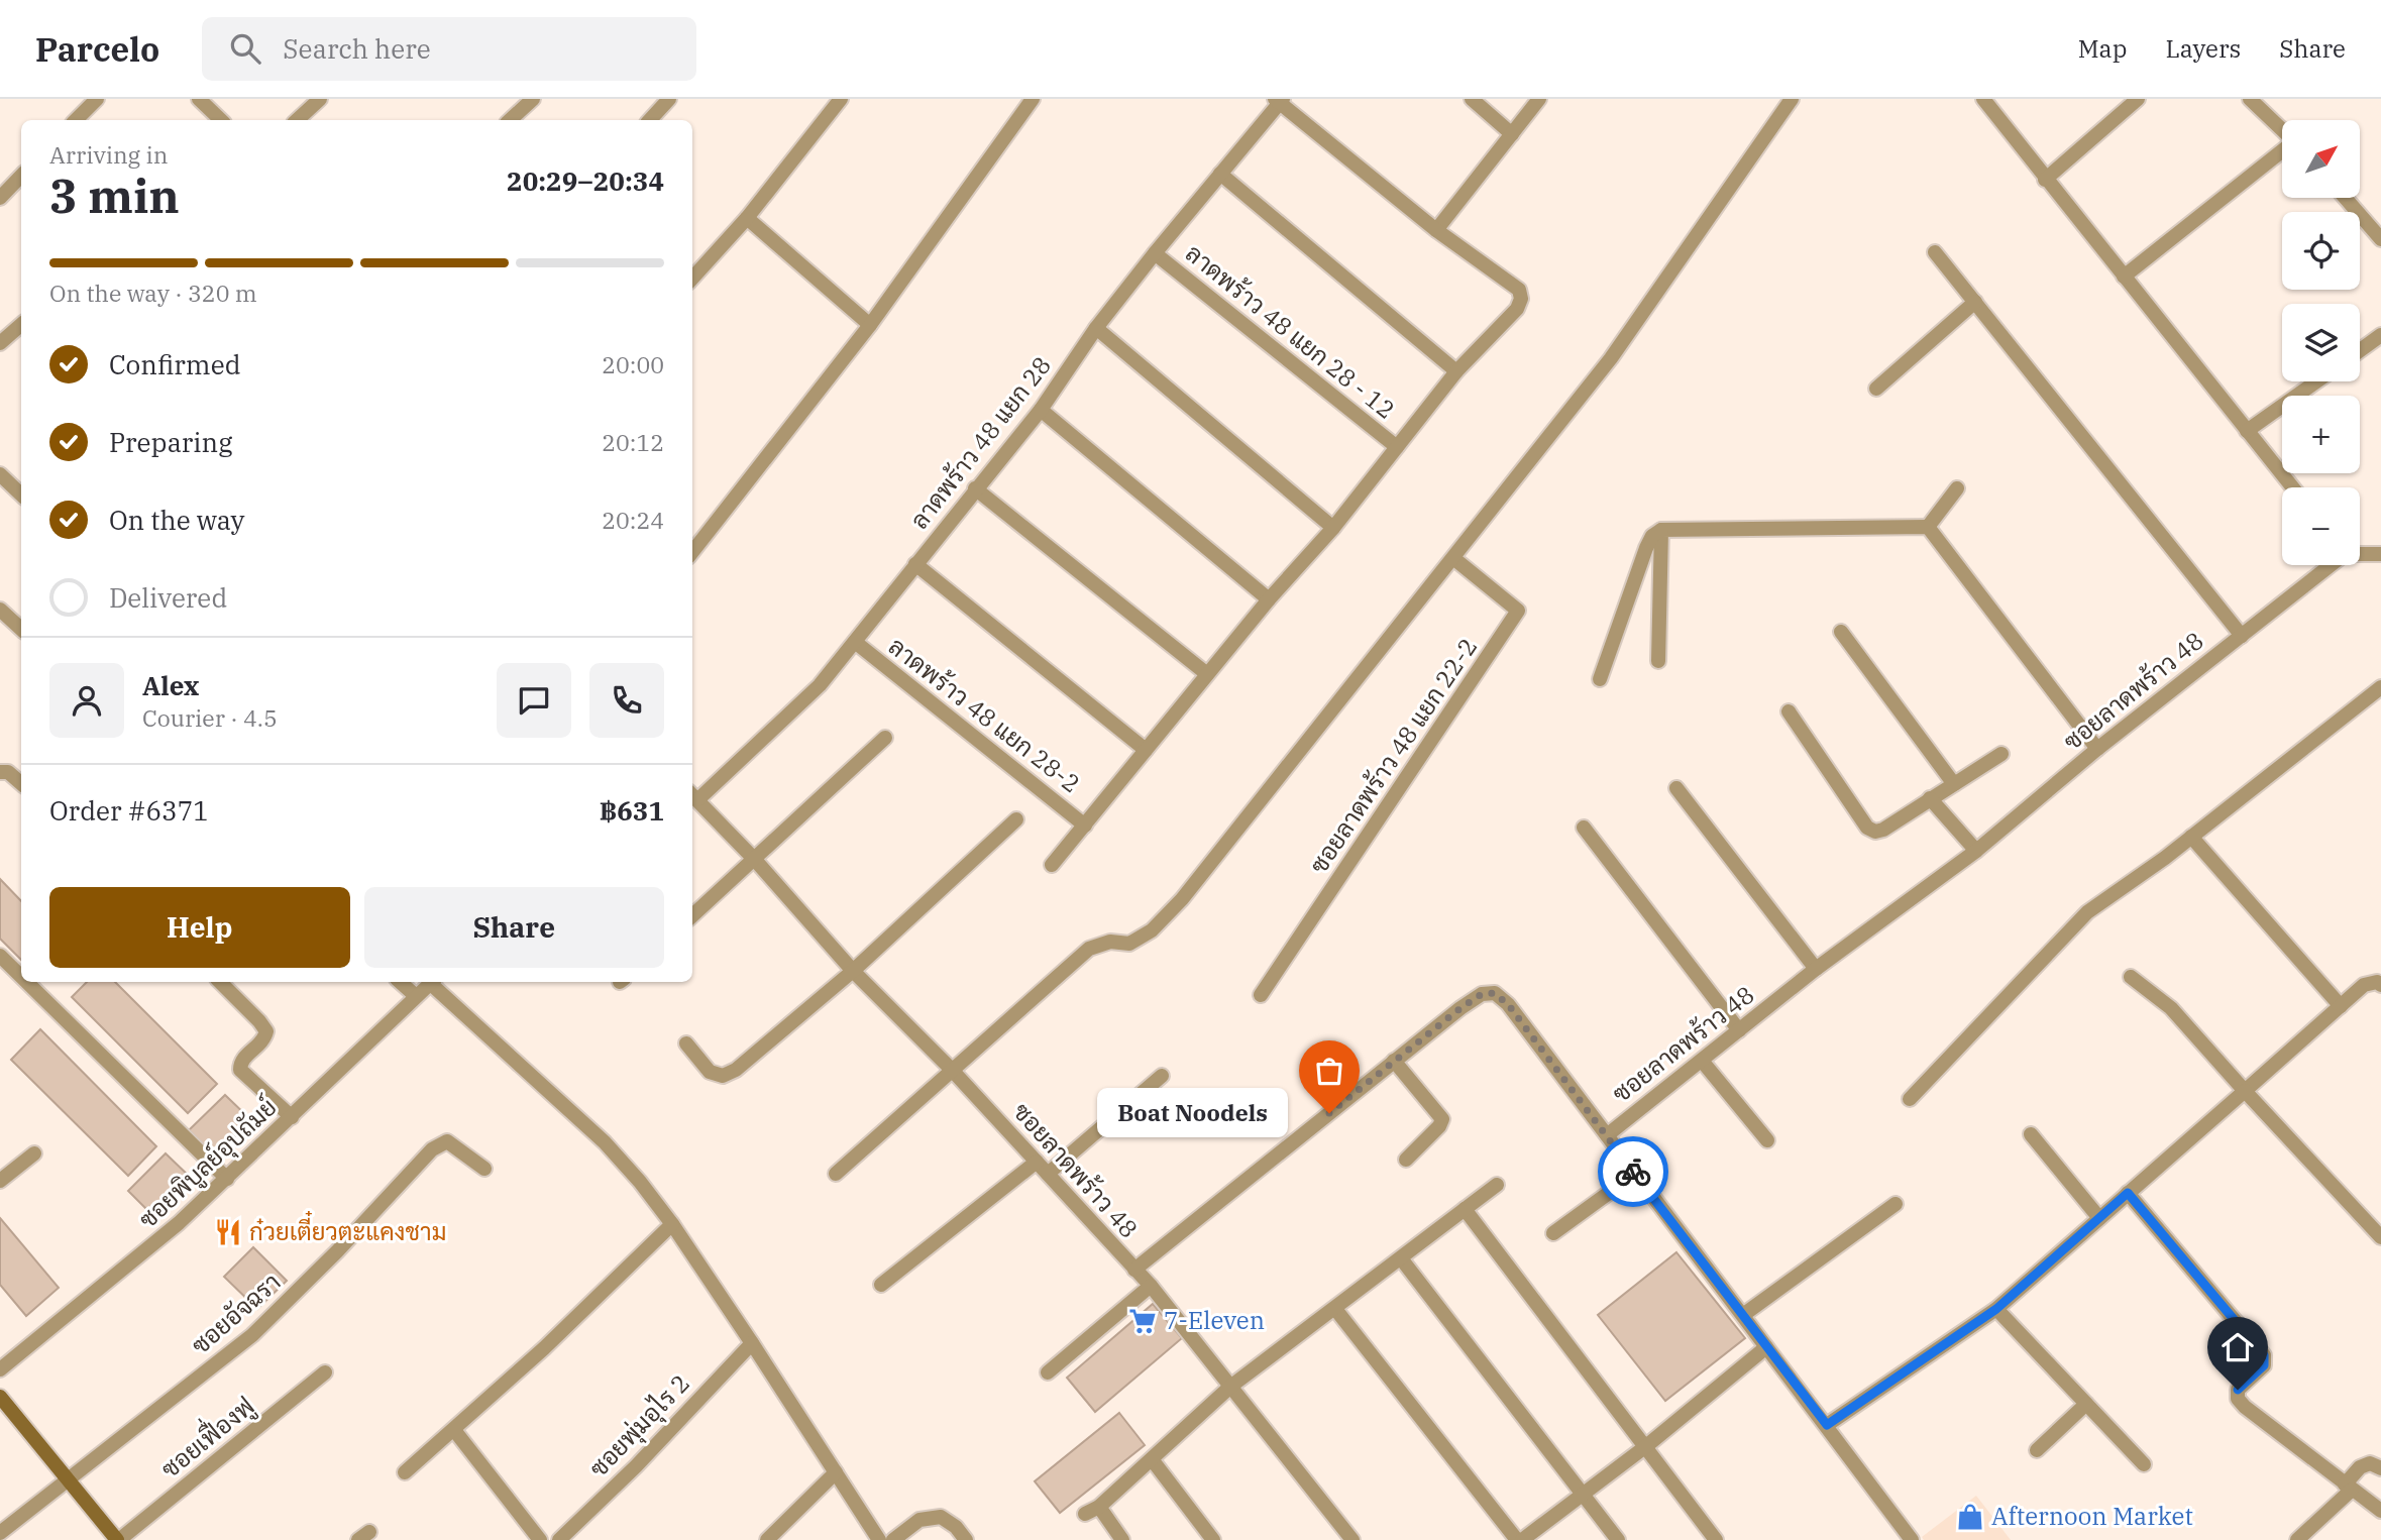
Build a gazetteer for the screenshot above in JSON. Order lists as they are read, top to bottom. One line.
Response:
{"streets":{"street":["ลาดพร้าว 48 แยก 28 - 12","ลาดพร้าว 48 แยก 28","ซอยลาดพร้าว 48","ลาดพร้าว 48 แยก 28-2","ซอยลาดพร้าว 48 แยก 22-2","ซอยพิบูลย์อุปถัมย์","ซอยอัจฉรา","ซอยพุ่มอุไร 2","ซอยเฟื่องฟู"]},"crossings":[["ลาดพร้าว 48 แยก 28 - 12","ลาดพร้าว 48 แยก 28"],["ลาดพร้าว 48 แยก 28","ซอยลาดพร้าว 48"],["ลาดพร้าว 48 แยก 28","ลาดพร้าว 48 แยก 28-2"]],"places":{"other":["Boat Noodels"],"restaurant":["ก๋วยเตี๋ยวตะแคงชาม"],"supermarket":["7-Eleven"],"shop":["Afternoon Market"]},"north":"top right","page":{"header":"Parcelo","search":"Search here","nav":["Map","Layers","Share"],"map_buttons":["+","−"],"heading":["3 min","Arriving in","20:29–20:34"],"panel":["Alex","Courier · 4.5","Order #6371","฿631"],"bar":"On the way · 320 m","list":[["Confirmed","20:00"],["Preparing","20:12"],["On the way","20:24"],"Delivered"],"buttons":["Help","Share"],"bubble":"Boat Noodels"}}
